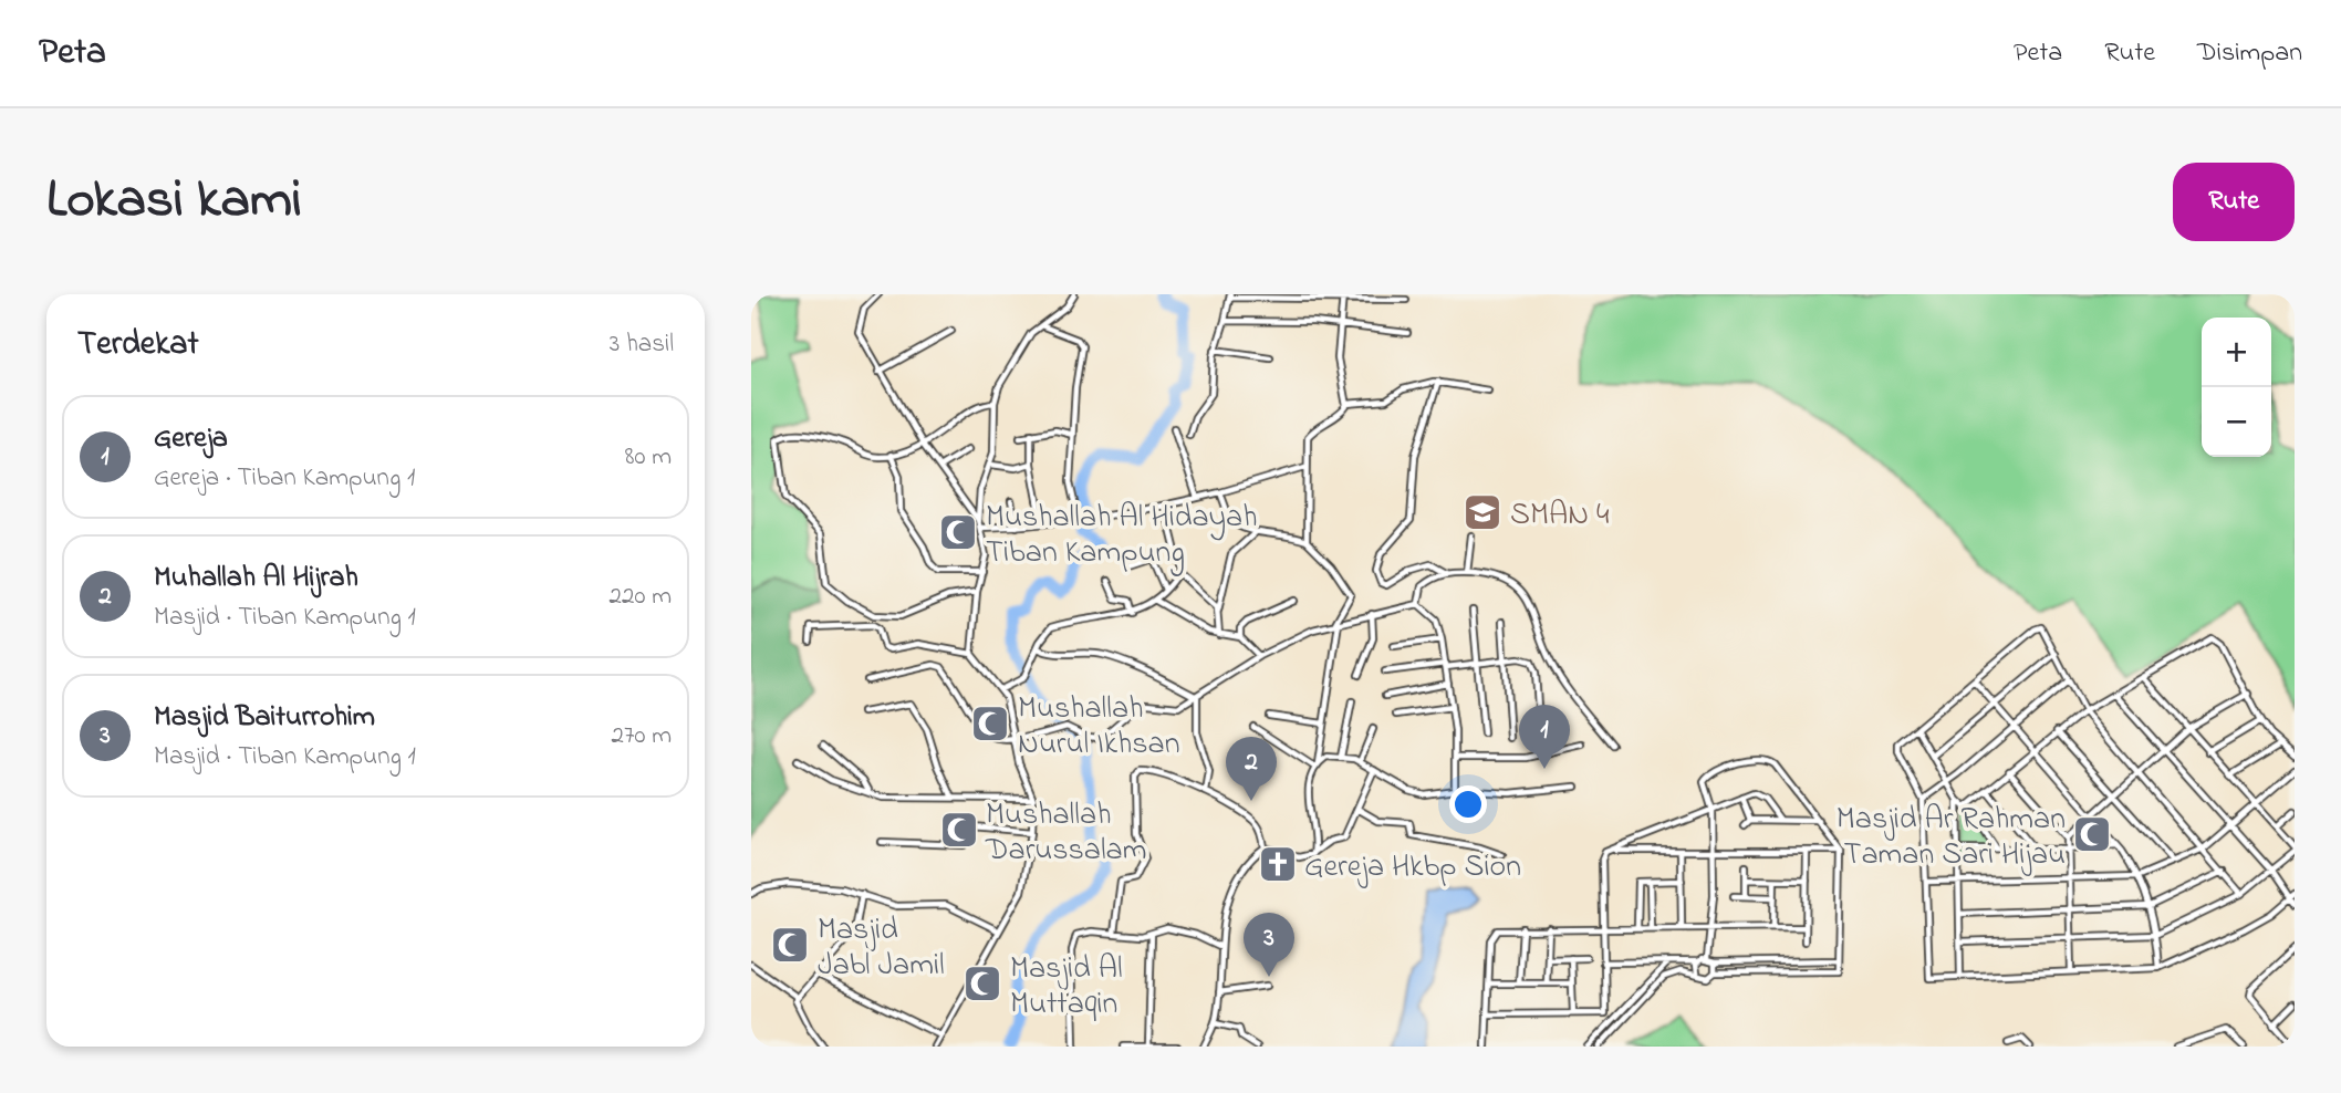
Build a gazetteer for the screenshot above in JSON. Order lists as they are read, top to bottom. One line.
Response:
{"places":{"school or university":["SMAN 4"],"mosque":["Mushallah Al Hidayah Tiban Kampung","Mushallah Nurul Ikhsan","Mushallah Darussalam","Masjid Ar Rahman Taman Sari Hijau","Masjid Jabl Jamil","Masjid Al Muttaqin"],"church":["Gereja Hkbp Sion"]},"page":{"header":"Peta","nav":["Peta","Rute","Disimpan"],"title":"Lokasi kami","buttons":"Rute","heading":["Terdekat","3 hasil"],"map_buttons":["+","−"],"list":[{"mark":"1","name":"Gereja","note":"Gereja · Tiban Kampung 1","value":"80 m"},{"mark":"2","name":"Muhallah Al Hijrah","note":"Masjid · Tiban Kampung 1","value":"220 m"},{"mark":"3","name":"Masjid Baiturrohim","note":"Masjid · Tiban Kampung 1","value":"270 m"}],"pins":["1","2","3"]}}
